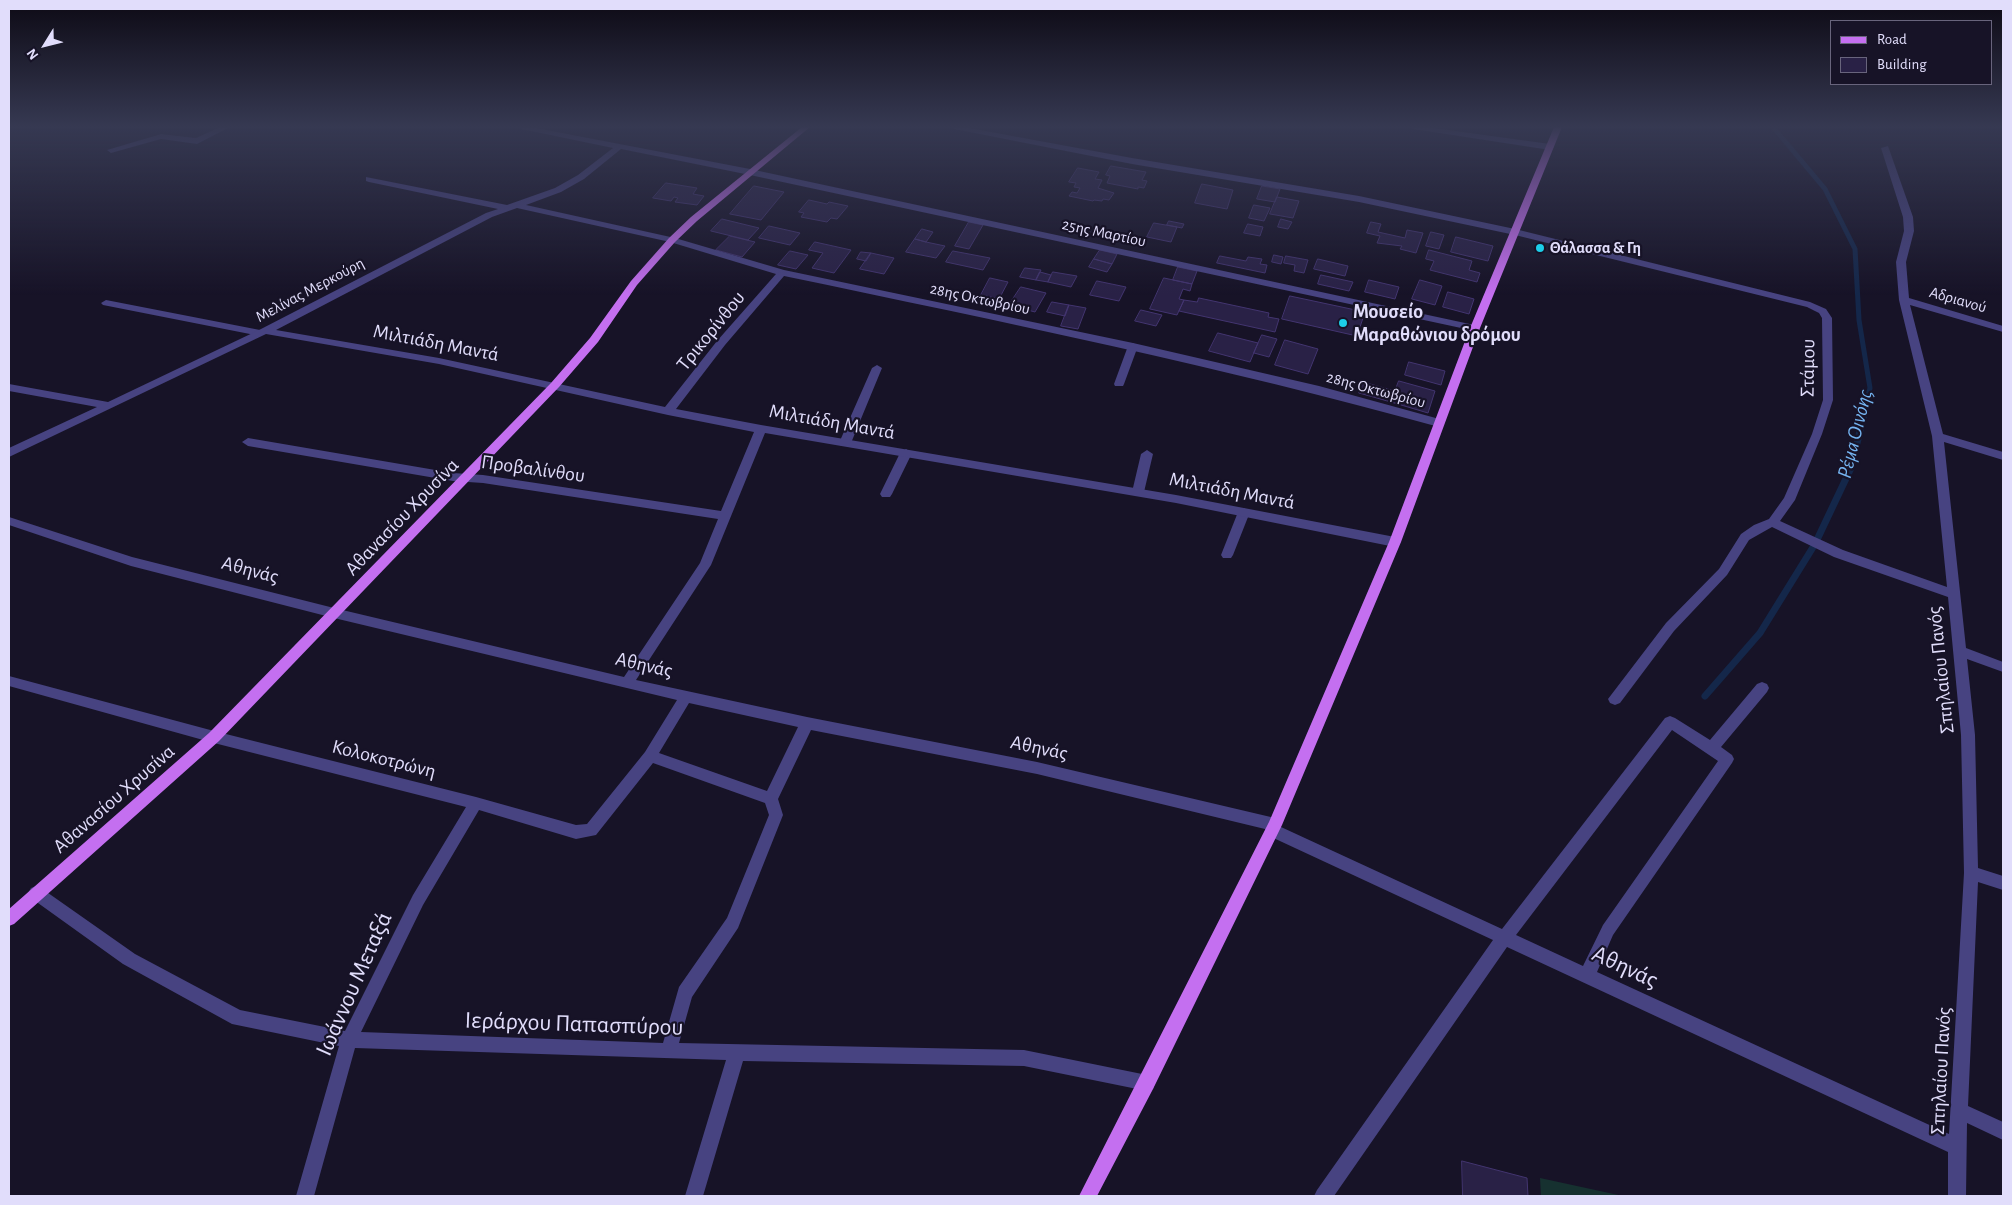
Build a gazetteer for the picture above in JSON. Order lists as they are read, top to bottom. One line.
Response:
{"streets":{"main road":["Αθανασίου Χρυσίνα"],"street":["25ης Μαρτίου","Μελίνας Μερκούρη","28ης Οκτωβρίου","Αδριανού","Τρικορίνθου","Μιλτιάδη Μαντά","Στάμου","Προβαλίνθου","Αθηνάς","Σπηλαίου Πανός","Κολοκοτρώνη","Ιωάννου Μεταξά","Ιεράρχου Παπασπύρου"]},"crossings":[["Μελίνας Μερκούρη","28ης Οκτωβρίου"],["Μελίνας Μερκούρη","Μιλτιάδη Μαντά"],["28ης Οκτωβρίου","Τρικορίνθου"],["28ης Οκτωβρίου","Αθανασίου Χρυσίνα"],["Αδριανού","Σπηλαίου Πανός"],["Τρικορίνθου","Μιλτιάδη Μαντά"],["Μιλτιάδη Μαντά","Αθανασίου Χρυσίνα"],["Προβαλίνθου","Αθανασίου Χρυσίνα"],["Αθανασίου Χρυσίνα","Αθηνάς"],["Αθανασίου Χρυσίνα","Κολοκοτρώνη"],["Αθανασίου Χρυσίνα","Ιεράρχου Παπασπύρου"],["Αθηνάς","Σπηλαίου Πανός"],["Αθηνάς","Κολοκοτρώνη"],["Κολοκοτρώνη","Ιωάννου Μεταξά"],["Ιωάννου Μεταξά","Ιεράρχου Παπασπύρου"]],"water":["Ρέμα Οινόης"],"places":["Θάλασσα & Γη","Μουσείο Μαραθώνιου δρόμου"],"legend":["Road","Building"],"north":"bottom left"}
